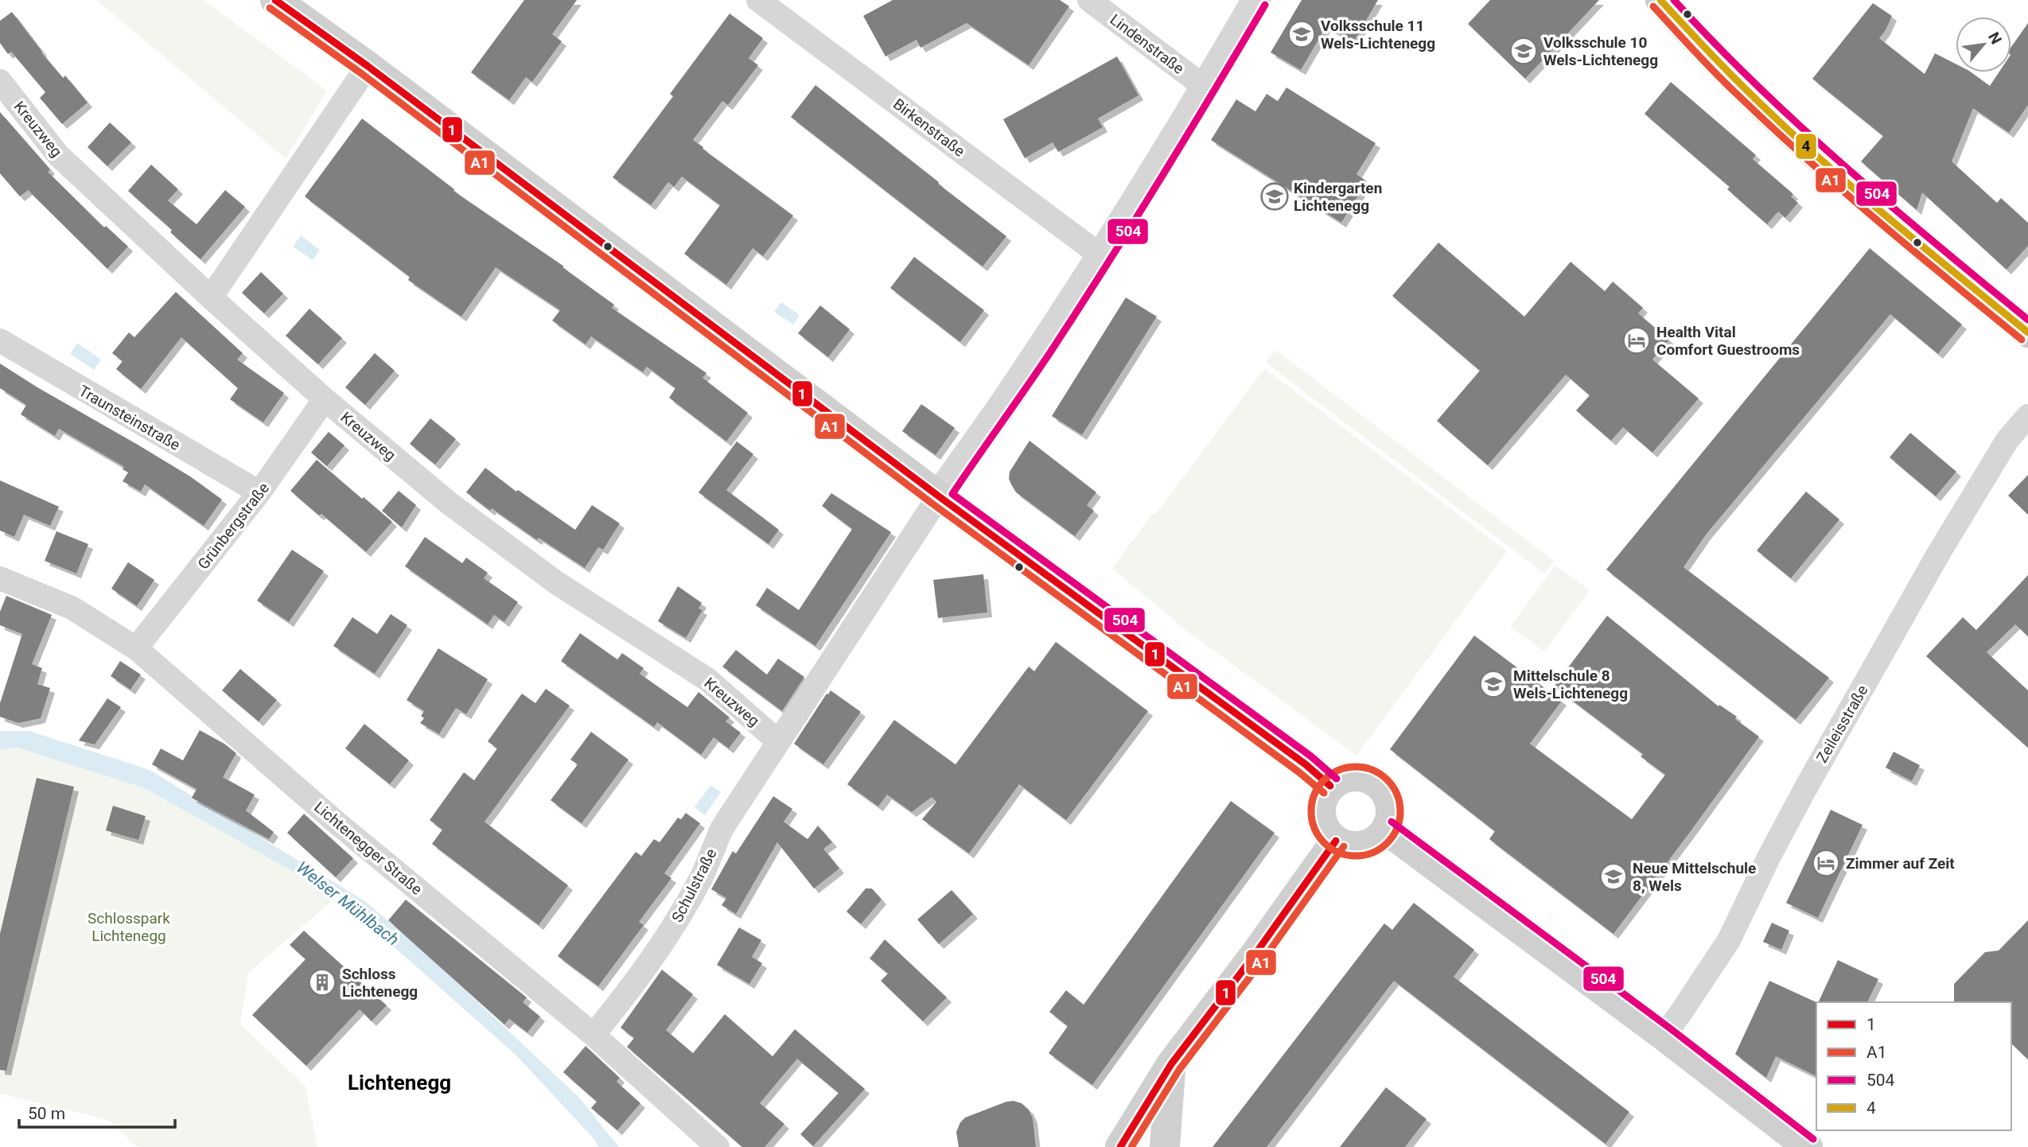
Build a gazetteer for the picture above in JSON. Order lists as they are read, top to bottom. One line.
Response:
{"streets":{"street":["Lindenstraße","Birkenstraße","Kreuzweg","Traunsteinstraße","Grünbergstraße","Zeileisstraße","Lichtenegger Straße","Schulstraße"]},"crossings":[["Lindenstraße","Schulstraße"],["Birkenstraße","Schulstraße"],["Kreuzweg","Grünbergstraße"],["Kreuzweg","Schulstraße"],["Traunsteinstraße","Grünbergstraße"],["Grünbergstraße","Lichtenegger Straße"],["Lichtenegger Straße","Schulstraße"]],"districts":["Lichtenegg"],"water":["Welser Mühlbach"],"parks":["Schlosspark Lichtenegg"],"places":{"school or university":["Volksschule 11 Wels-Lichtenegg","Volksschule 10 Wels-Lichtenegg","Kindergarten Lichtenegg","Mittelschule 8 Wels-Lichtenegg","Neue Mittelschule 8, Wels"],"hotel":["Health Vital Comfort Guestrooms","Zimmer auf Zeit"],"building":["Schloss Lichtenegg"]},"lines":["transit line 1","transit line 504","transit line 4","transit line A1"],"legend":["1","A1","504","4"],"scale_bar":"50 m","north":"top right"}
